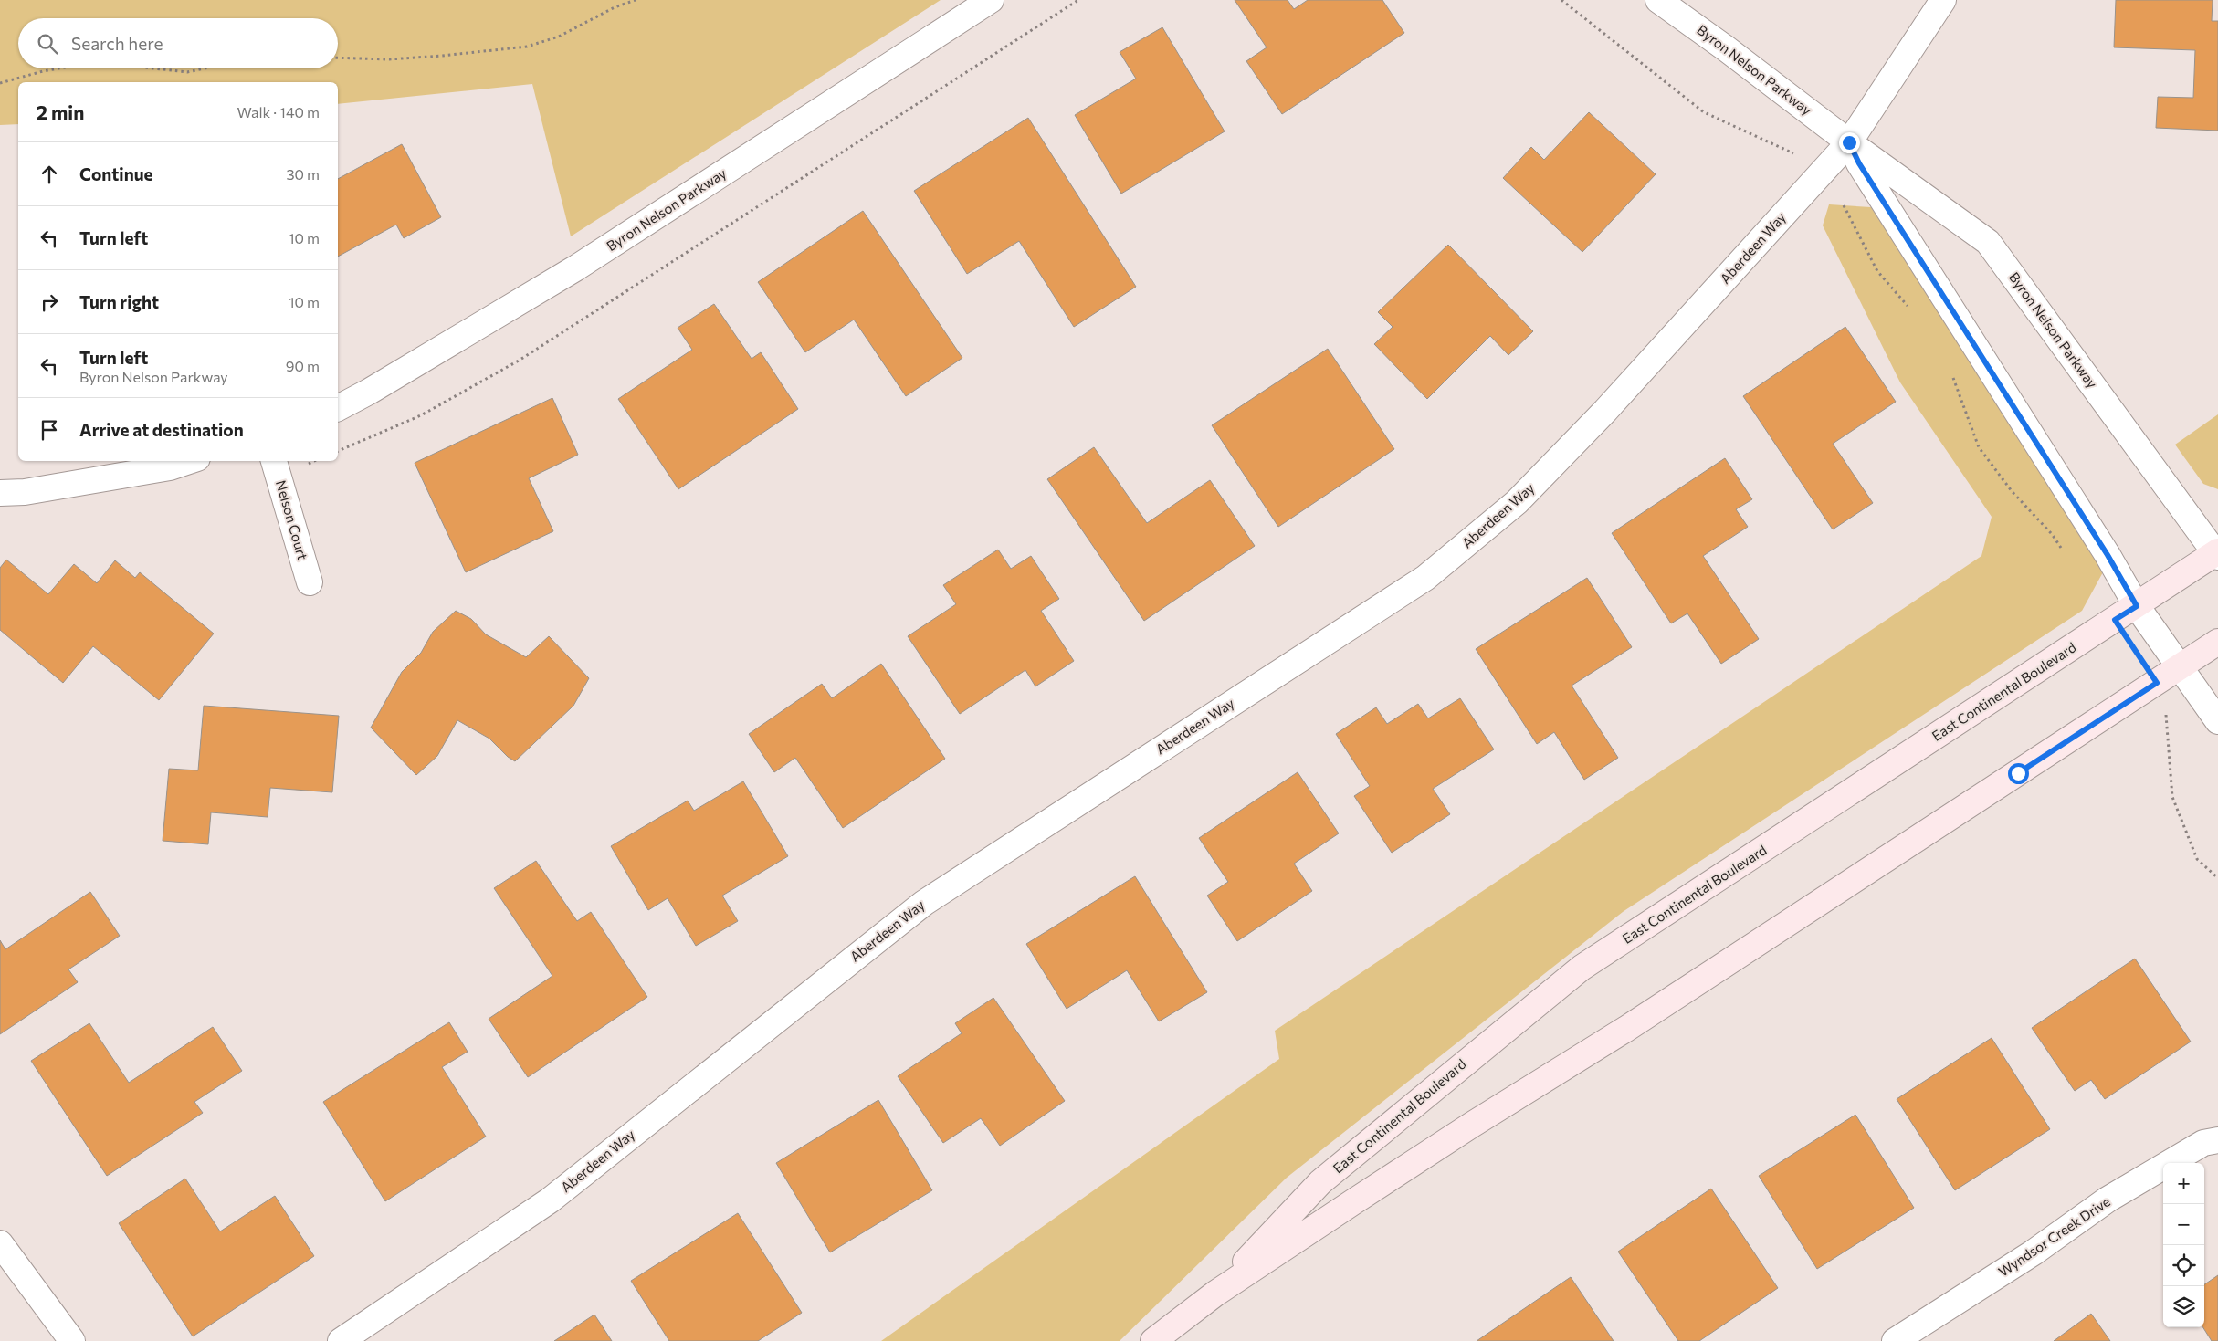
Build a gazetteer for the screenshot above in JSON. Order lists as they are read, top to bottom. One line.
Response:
{"streets":{"main road":["East Continental Boulevard"],"street":["Byron Nelson Parkway","Aberdeen Way","Nelson Court","Wyndsor Creek Drive"]},"crossings":[["Byron Nelson Parkway","Aberdeen Way"],["Byron Nelson Parkway","East Continental Boulevard"]],"page":{"search":"Search here","heading":["2 min","Walk · 140 m"],"list":[["Continue","30 m"],["Turn left","10 m"],["Turn right","10 m"],["Turn left","Byron Nelson Parkway","90 m"],"Arrive at destination"],"map_buttons":["+","−"]}}
